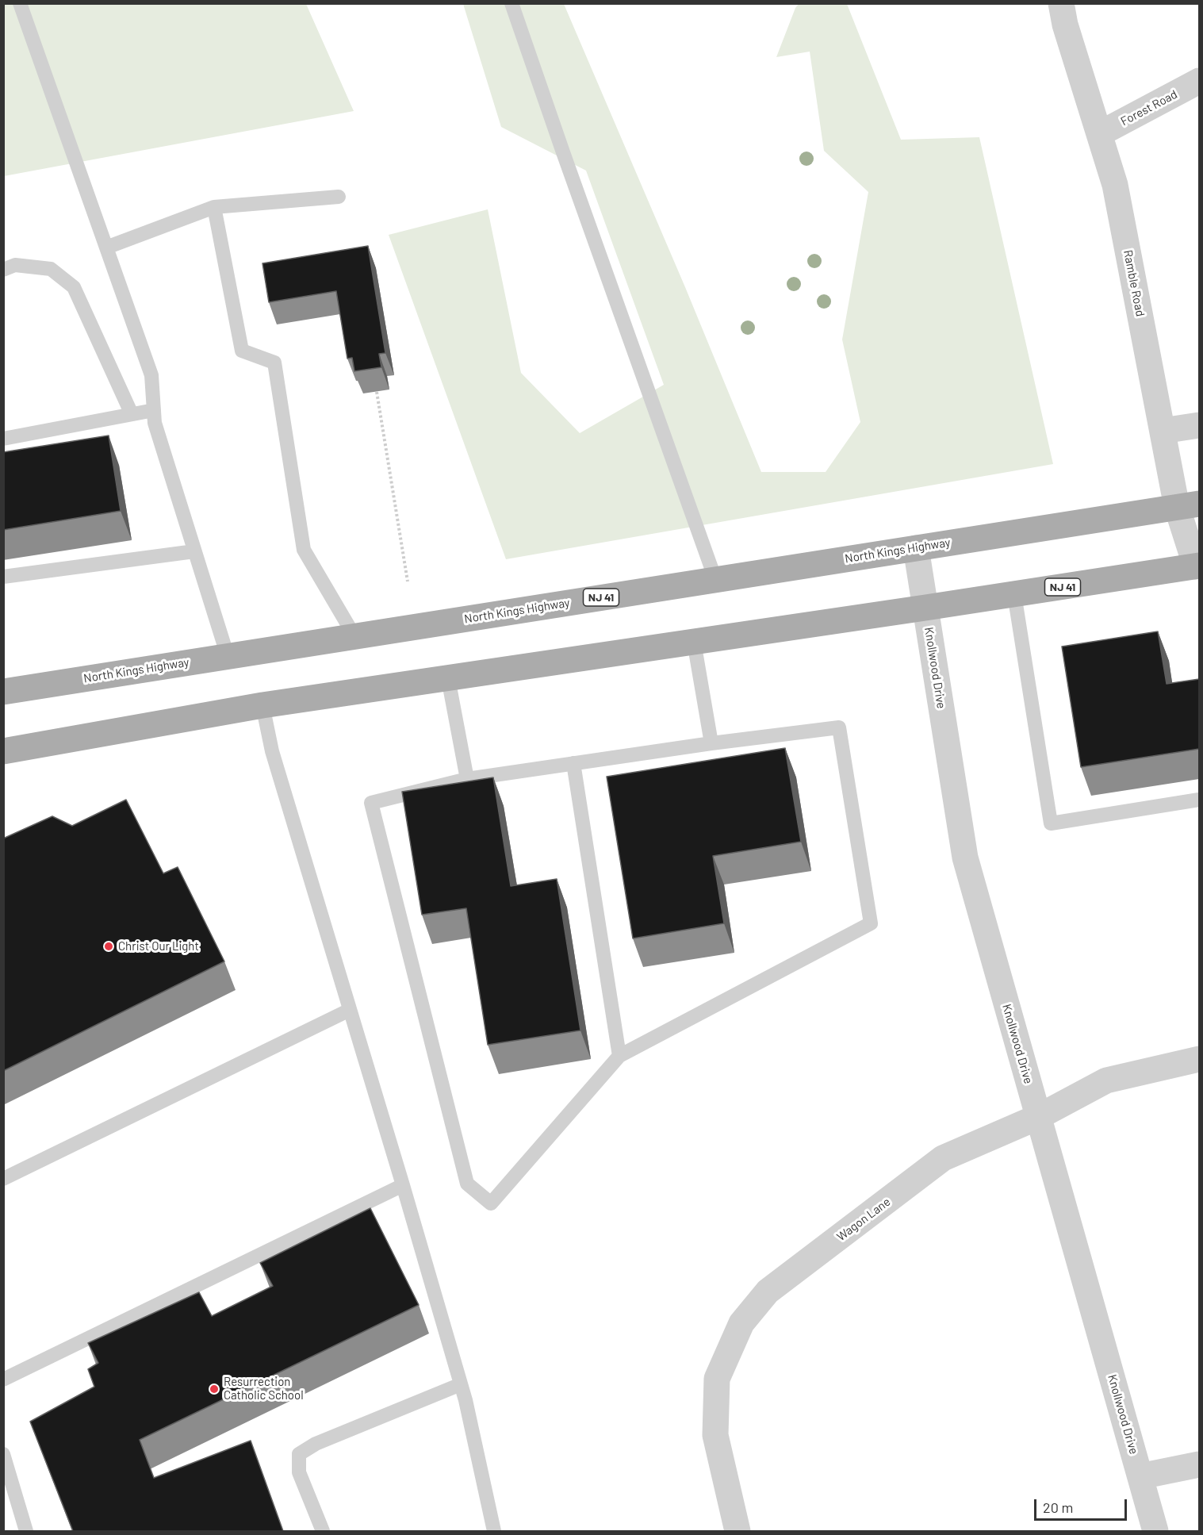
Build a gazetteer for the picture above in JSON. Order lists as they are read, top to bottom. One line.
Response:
{"streets":{"main road":["North Kings Highway","NJ 41"],"street":["Forest Road","Ramble Road","Knollwood Drive","Wagon Lane"]},"crossings":[["Forest Road","Ramble Road"],["Ramble Road","North Kings Highway"],["Ramble Road","NJ 41"],["North Kings Highway","Knollwood Drive"],["NJ 41","Knollwood Drive"],["Knollwood Drive","Wagon Lane"]],"places":["Christ Our Light","Resurrection Catholic School"],"scale_bar":"20 m"}
